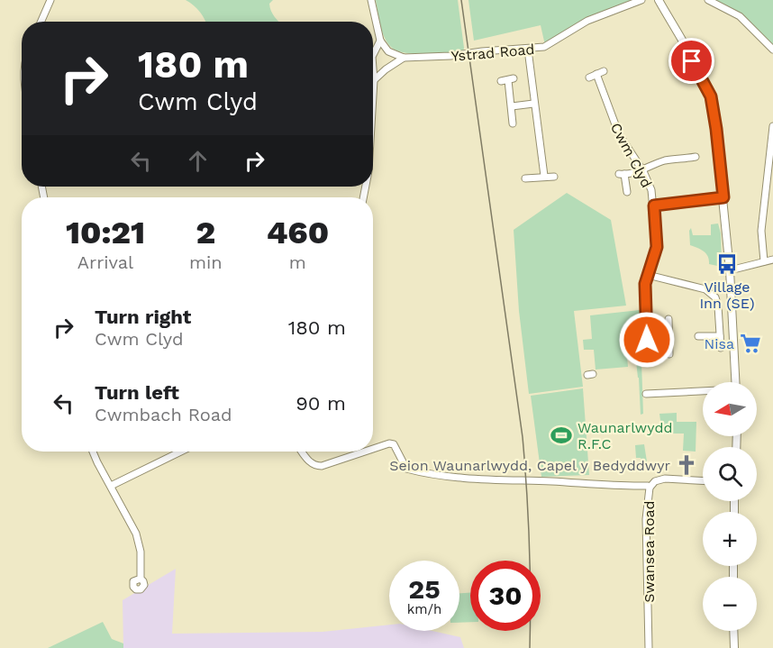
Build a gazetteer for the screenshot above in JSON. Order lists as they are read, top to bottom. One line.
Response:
{"streets":{"street":["Ystrad Road","Cwm Clyd","Swansea Road"]},"places":{"bus stop":["Village Inn (SE)"],"supermarket":["Nisa"],"sports":["Waunarlwydd R.F.C"],"church":["Seion Waunarlwydd, Capel y Bedyddwyr"]},"north":"left","page":{"turn":["180 m","Cwm Clyd"],"eta":["10:21","Arrival","2","min","460","m"],"list":[{"name":"Turn right","note":"Cwm Clyd","value":"180 m"},{"name":"Turn left","note":"Cwmbach Road","value":"90 m"}],"map_buttons":["+","−"],"speed":"25 km/h","limit":"30"}}
